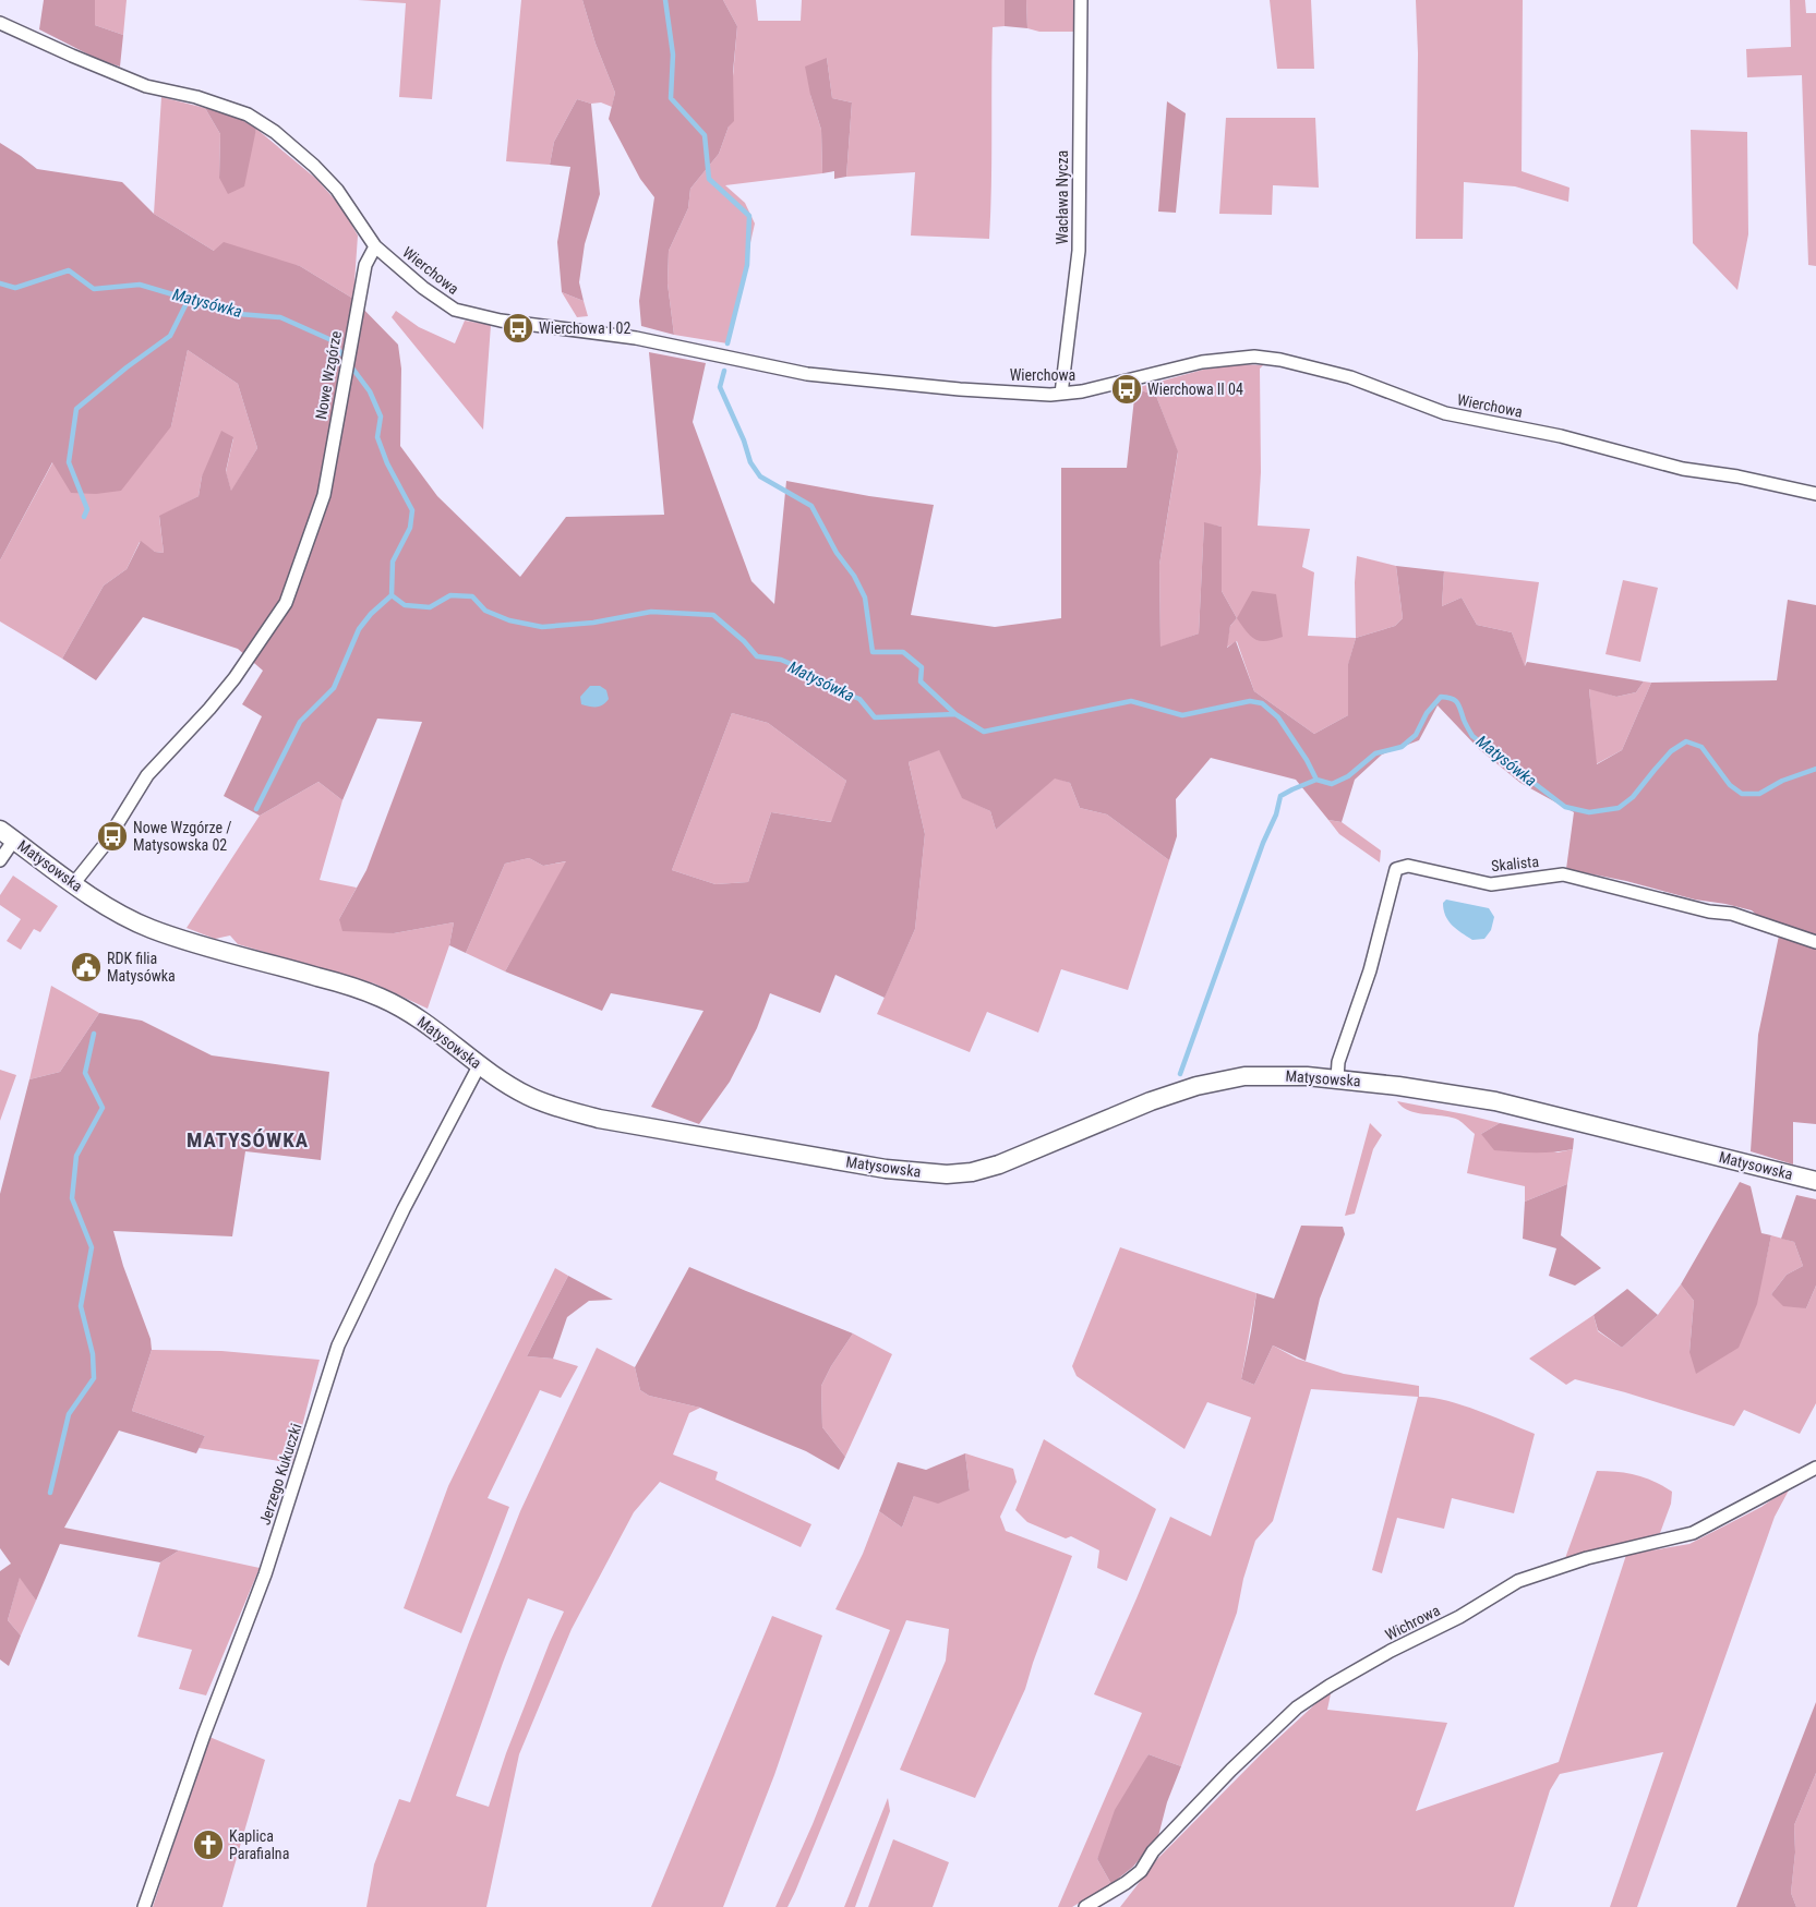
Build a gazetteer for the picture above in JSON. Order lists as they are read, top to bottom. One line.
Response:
{"streets":{"street":["Wacława Nycza","Wierchowa","Nowe Wzgórze","Skalista","Matysowska","Jerzego Kukuczki","Wichrowa"]},"crossings":[["Wacława Nycza","Wierchowa"],["Wierchowa","Nowe Wzgórze"],["Nowe Wzgórze","Matysowska"],["Skalista","Matysowska"],["Matysowska","Jerzego Kukuczki"]],"districts":["MATYSÓWKA"],"water":["Matysówka"],"places":{"bus stop":["Wierchowa I 02","Wierchowa II 04","Nowe Wzgórze / Matysowska 02"],"public building":["RDK filia Matysówka"],"church":["Kaplica Parafialna"]}}
